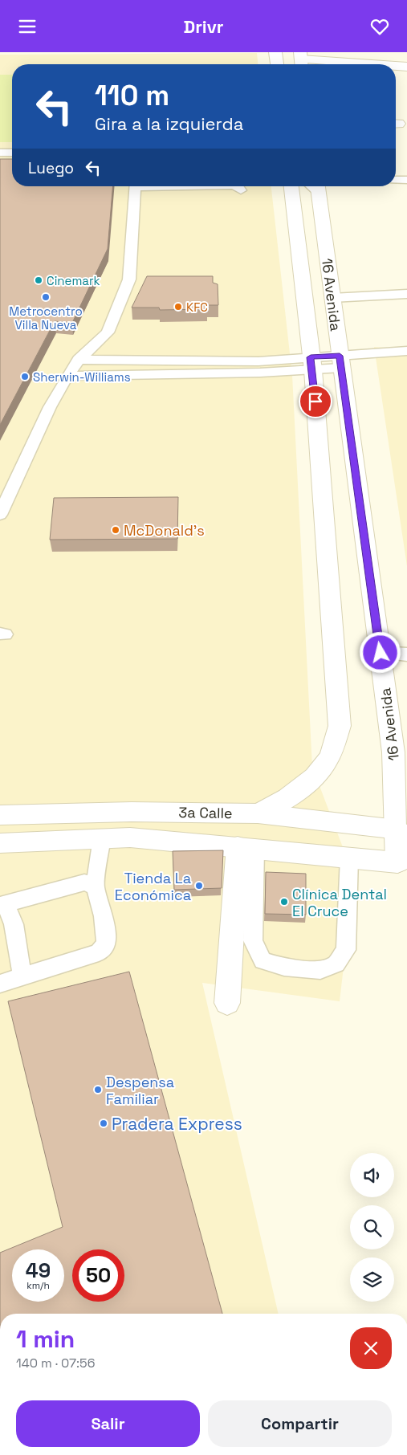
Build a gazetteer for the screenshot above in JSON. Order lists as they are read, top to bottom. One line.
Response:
{"streets":{"main road":["16 Avenida","3a Calle"]},"crossings":[["16 Avenida","3a Calle"]],"places":["Cinemark","Metrocentro Villa Nueva","KFC","Sherwin-Williams","McDonald's","Tienda La Económica","Clínica Dental El Cruce","Despensa Familiar","Pradera Express"],"page":{"header":"Drivr","turn":["110 m","Gira a la izquierda"],"then":"Luego","speed":"49 km/h","limit":"50","heading":["1 min","140 m · 07:56"],"buttons":["Salir","Compartir"]}}
